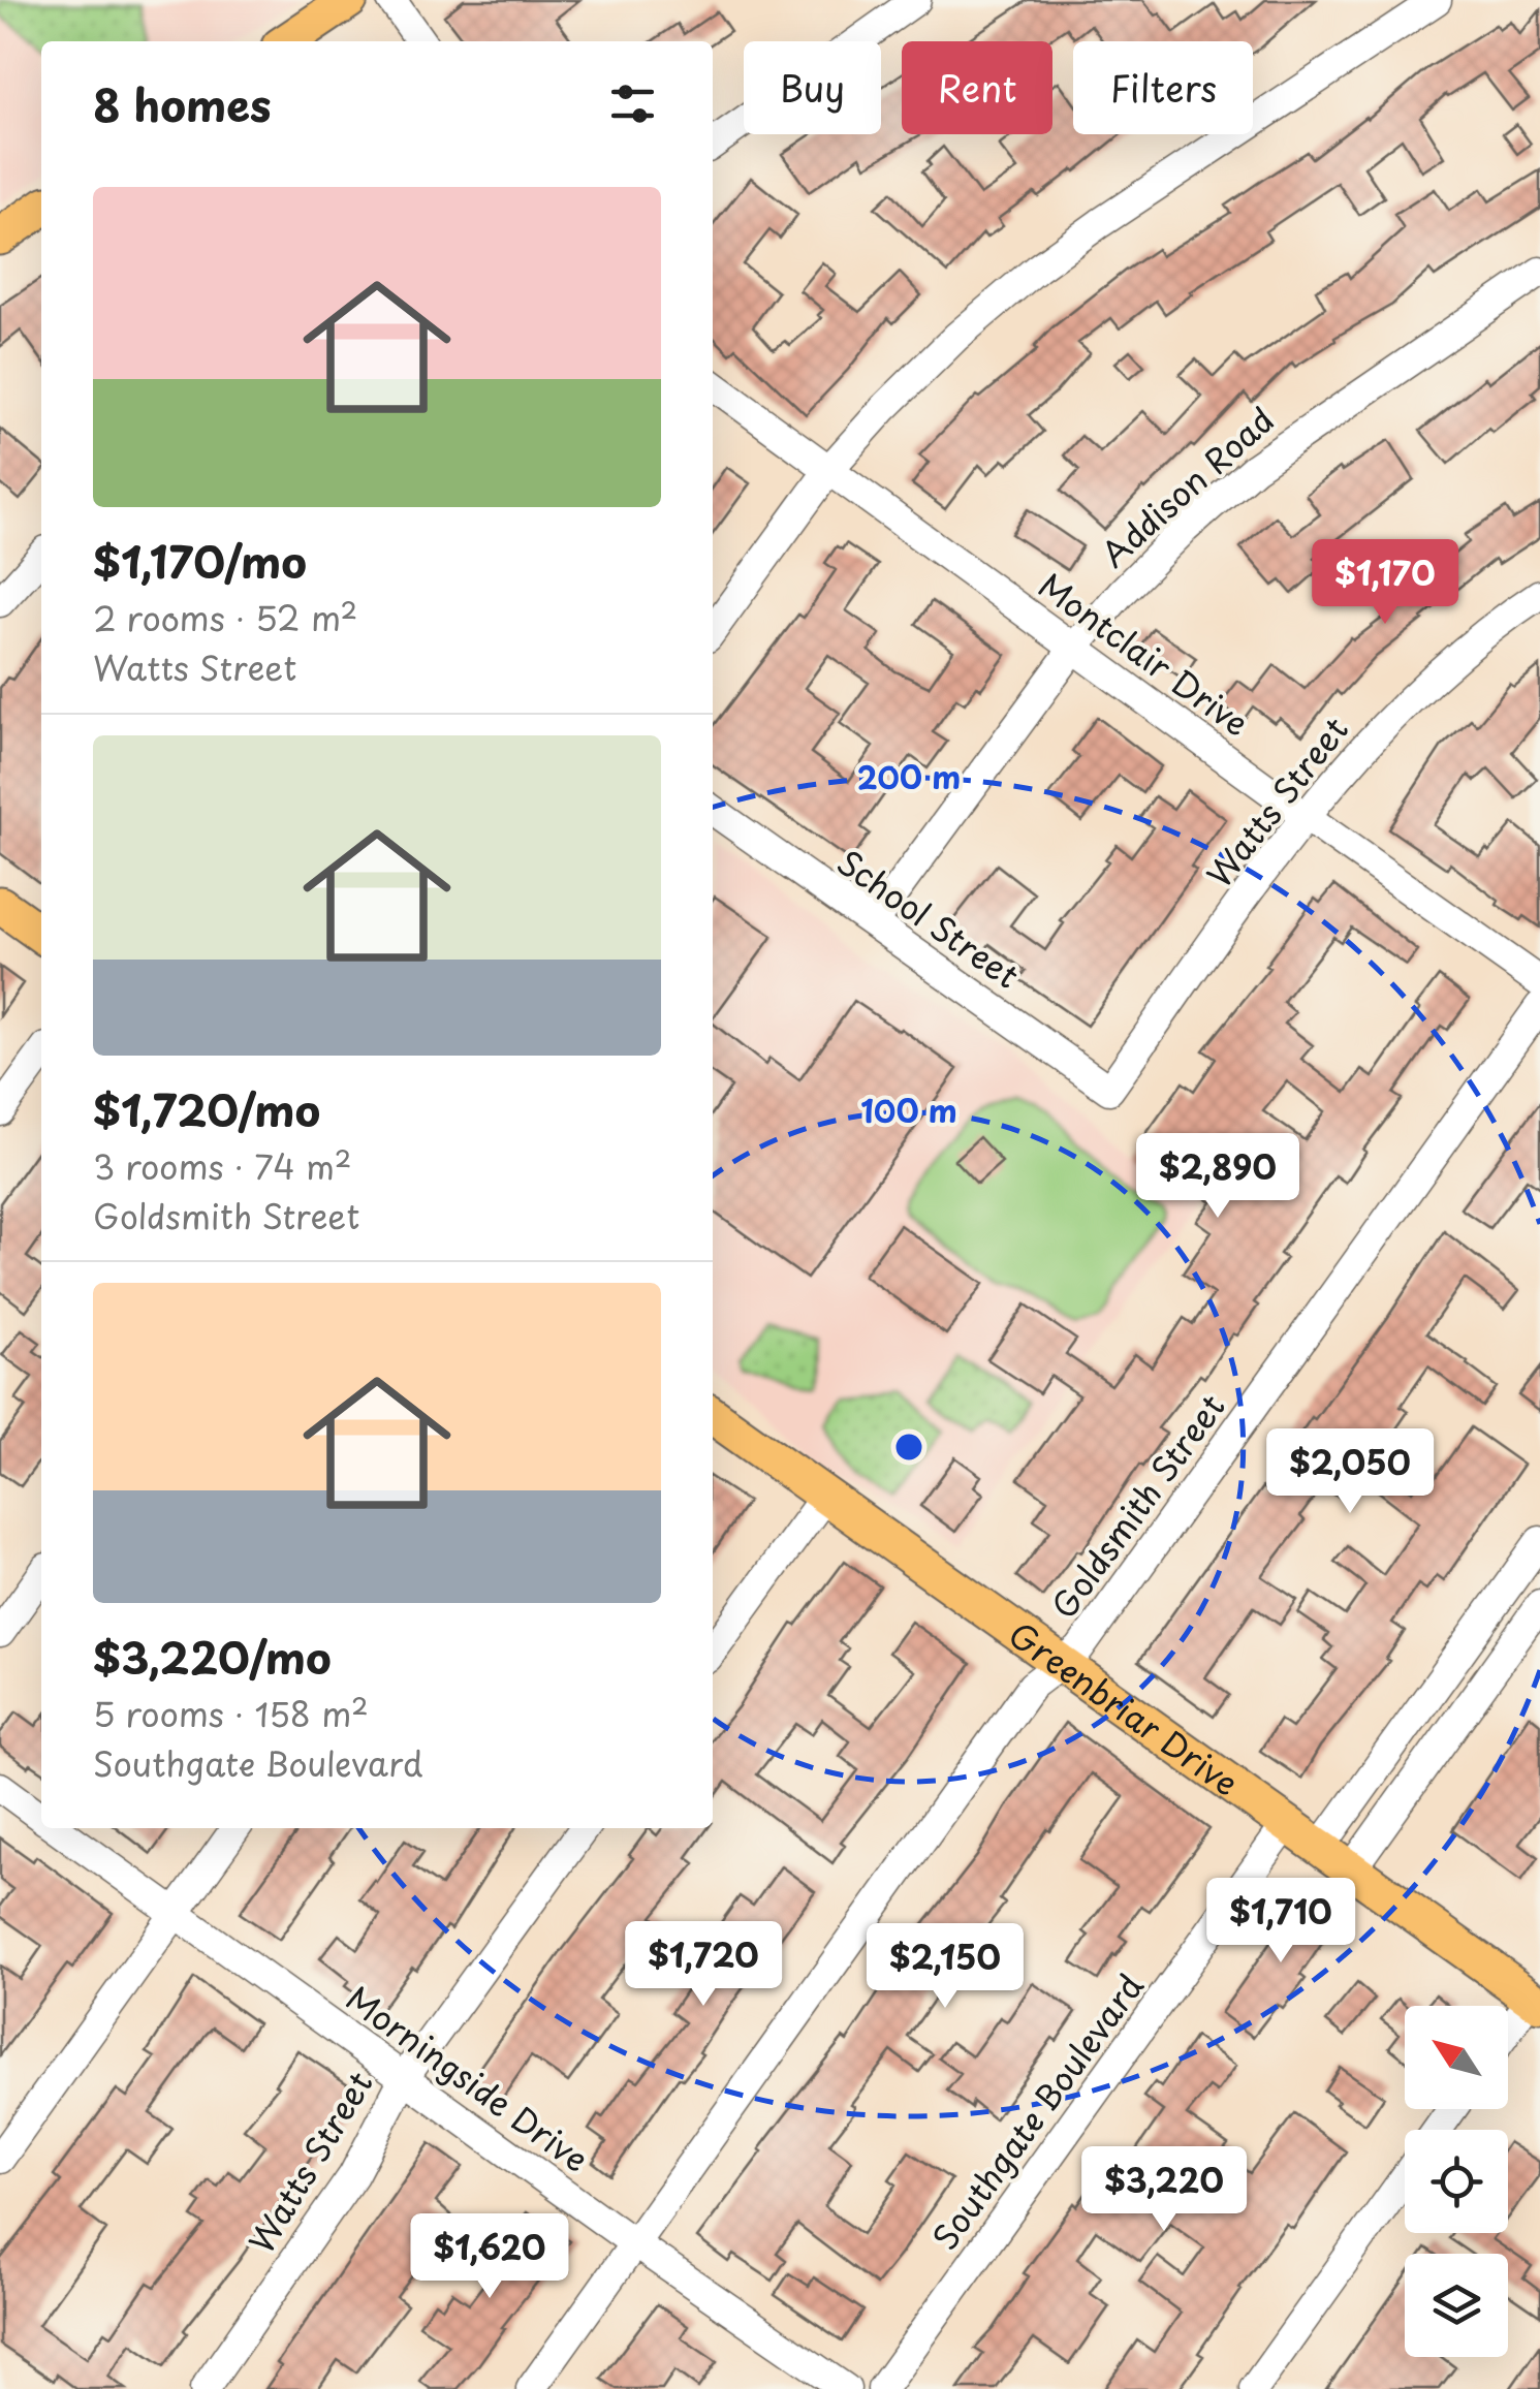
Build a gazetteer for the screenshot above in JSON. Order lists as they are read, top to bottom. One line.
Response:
{"streets":{"main road":["Greenbriar Drive"],"street":["Addison Road","Montclair Drive","Watts Street","School Street","Goldsmith Street","Morningside Drive","Southgate Boulevard"]},"crossings":[["Addison Road","Montclair Drive"],["Addison Road","School Street"],["Montclair Drive","Watts Street"],["Watts Street","School Street"],["Watts Street","Morningside Drive"],["Goldsmith Street","Greenbriar Drive"],["Goldsmith Street","Morningside Drive"],["Greenbriar Drive","Southgate Boulevard"]],"north":"top left","page":{"chip":["Buy","Rent","Filters"],"heading":"8 homes","list":[{"name":"$1,170/mo","note":"2 rooms · 52 m² · Watts Street"},{"name":"$1,720/mo","note":"3 rooms · 74 m² · Goldsmith Street"},{"name":"$3,220/mo","note":"5 rooms · 158 m² · Southgate Boulevard"}],"price":["$1,170","$2,890","$2,050","$1,710","$1,720","$2,150","$3,220","$1,620"]},"rings":["200 m","100 m"]}
